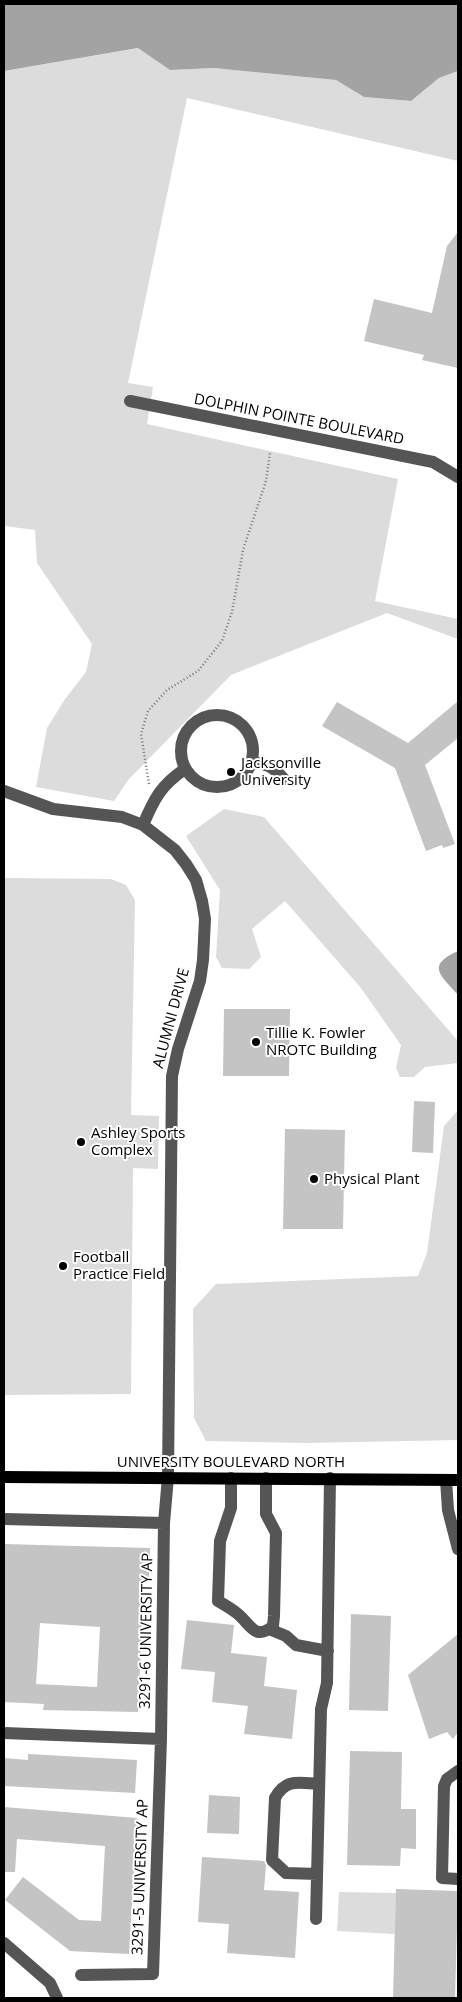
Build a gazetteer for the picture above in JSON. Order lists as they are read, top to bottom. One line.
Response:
{"streets":{"main road":["UNIVERSITY BOULEVARD NORTH"],"street":["DOLPHIN POINTE BOULEVARD","ALUMNI DRIVE","3291-6 UNIVERSITY AP","3291-5 UNIVERSITY AP"]},"crossings":[["ALUMNI DRIVE","UNIVERSITY BOULEVARD NORTH"],["ALUMNI DRIVE","3291-6 UNIVERSITY AP"],["3291-6 UNIVERSITY AP","3291-5 UNIVERSITY AP"]],"places":["Jacksonville University","Tillie K. Fowler NROTC Building","Ashley Sports Complex","Physical Plant","Football Practice Field"]}
